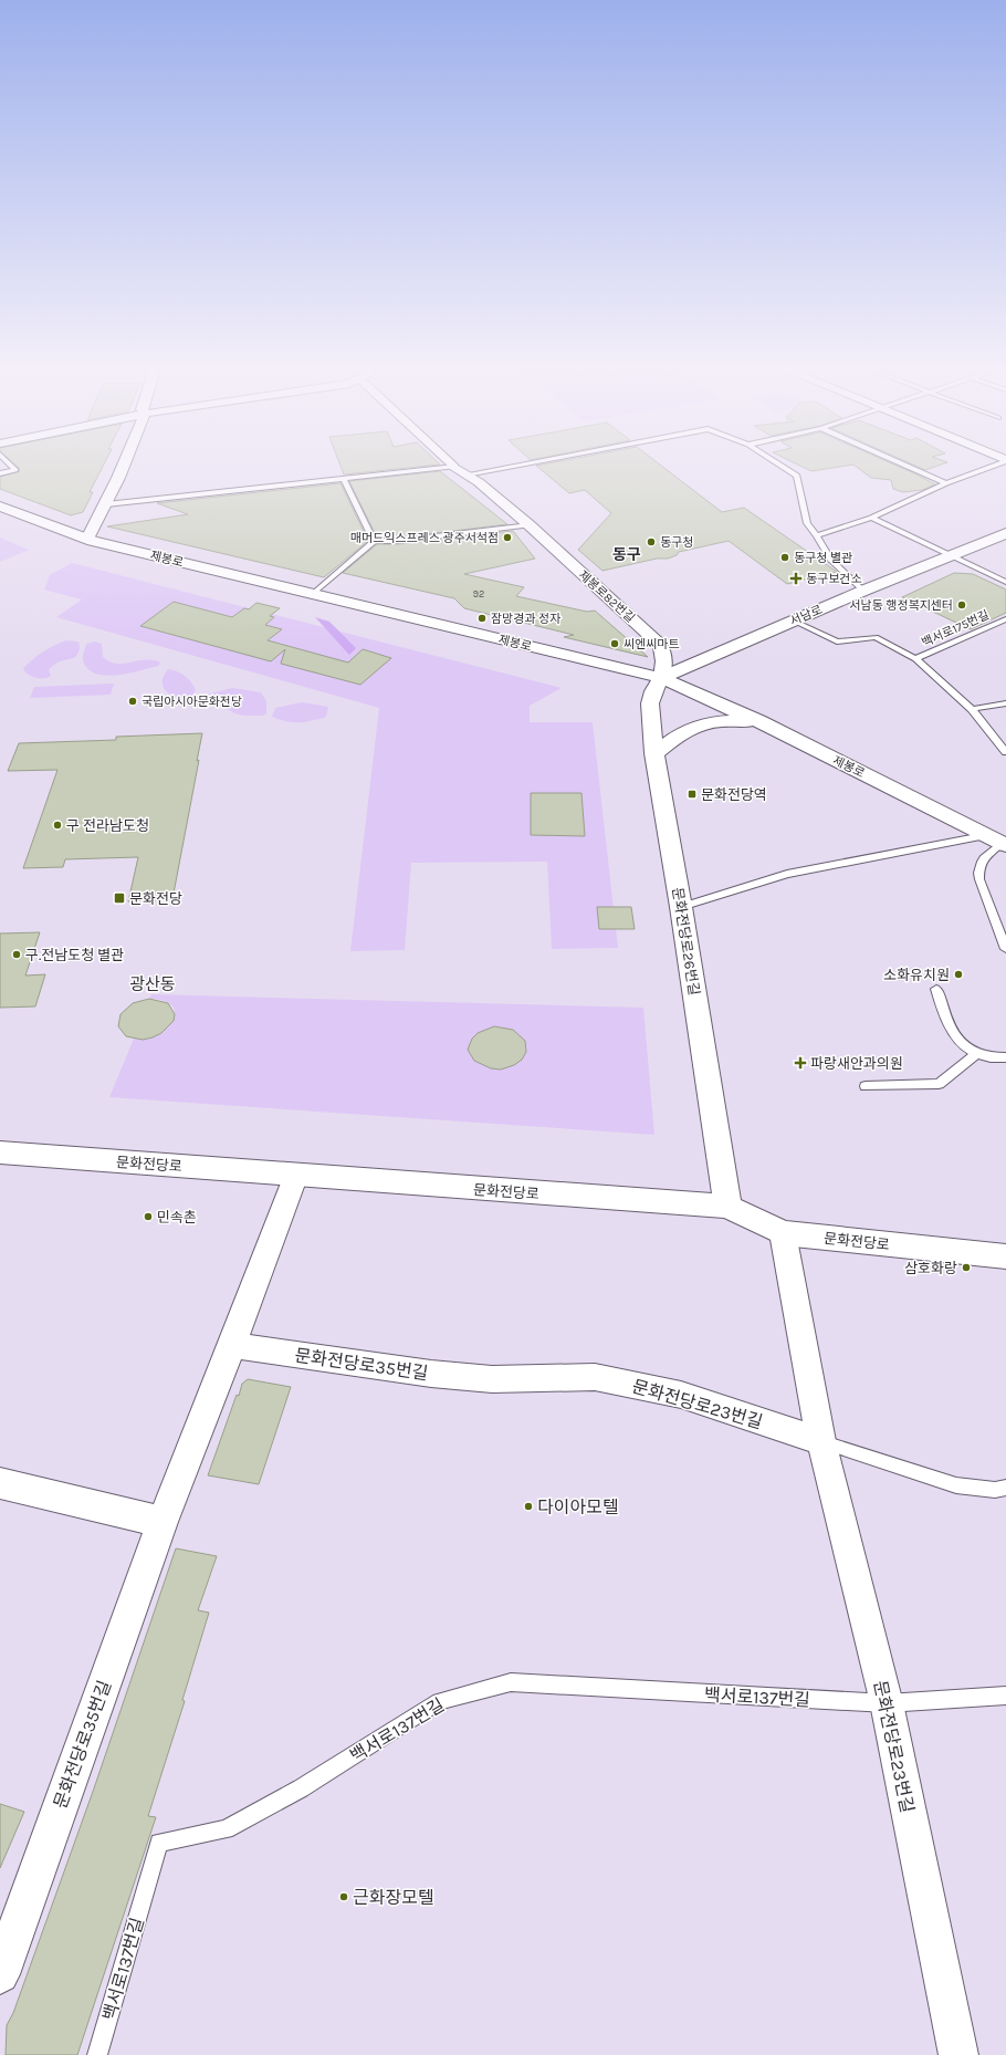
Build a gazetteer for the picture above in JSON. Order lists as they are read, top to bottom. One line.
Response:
{"streets":{"street":["제봉로","제봉로82번길","서남로","문화전당로26번길","문화전당로","문화전당로35번길","문화전당로23번길"],"lane":["백서로175번길","백서로137번길"]},"crossings":[["제봉로","제봉로82번길"],["제봉로","서남로"],["제봉로","문화전당로26번길"],["제봉로82번길","서남로"],["제봉로82번길","문화전당로26번길"],["서남로","백서로175번길"],["서남로","문화전당로26번길"],["문화전당로26번길","문화전당로"],["문화전당로","문화전당로35번길"],["문화전당로","문화전당로23번길"],["문화전당로35번길","문화전당로23번길"],["문화전당로23번길","백서로137번길"]],"districts":["동구","광산동"],"places":{"other":["매머드익스프레스 광주서석점","동구청","동구청 별관","서남동 행정복지센터","잠망경과 정자","씨엔씨마트","국립아시아문화전당","구 전라남도청","구.전남도청 별관","소화유치원","민속촌","삼호화랑","다이아모텔","근화장모텔"],"health":["동구보건소","파랑새안과의원"],"transit":["문화전당역","문화전당"]},"house_numbers":["92"]}
